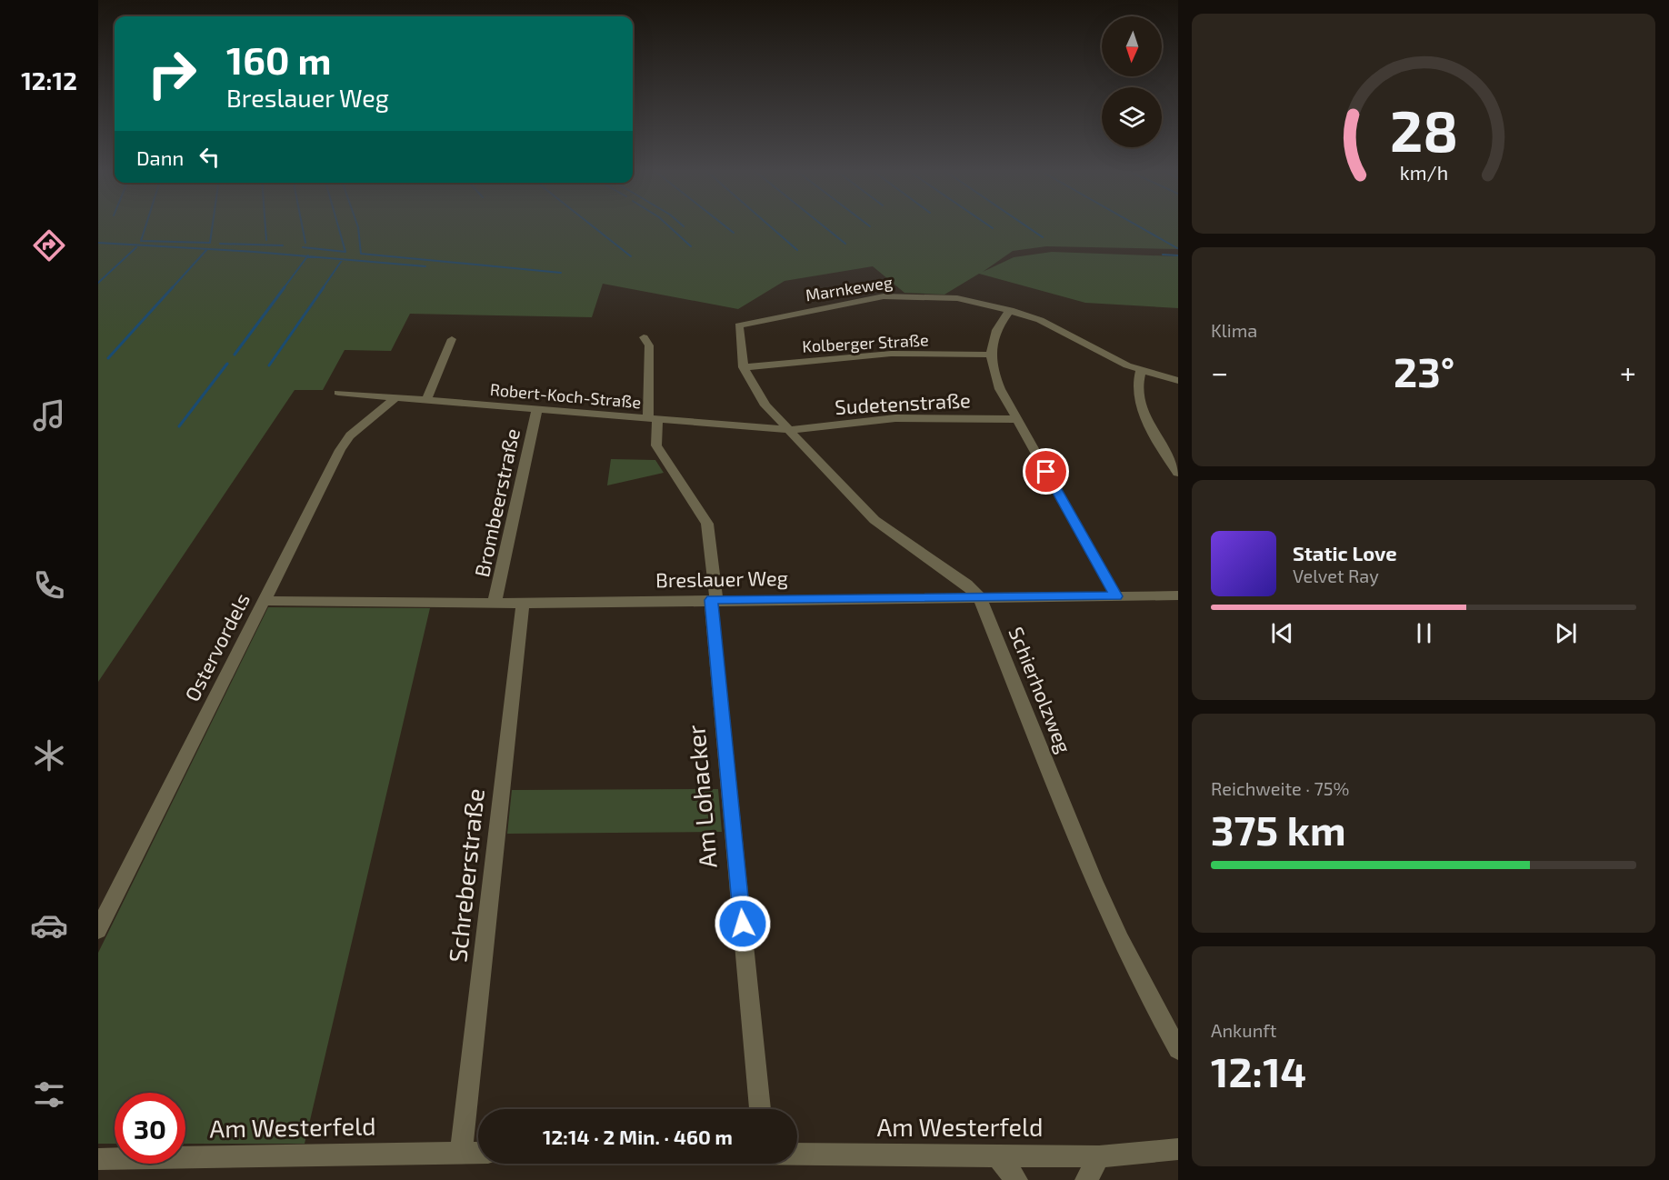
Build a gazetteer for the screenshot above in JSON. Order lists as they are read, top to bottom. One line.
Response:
{"streets":{"street":["Marnkeweg","Kolberger Straße","Robert-Koch-Straße","Sudetenstraße","Brombeerstraße","Breslauer Weg","Ostervordels","Schierholzweg","Am Lohacker","Schreberstraße","Am Westerfeld"]},"crossings":[["Marnkeweg","Schierholzweg"],["Kolberger Straße","Schierholzweg"],["Robert-Koch-Straße","Sudetenstraße"],["Robert-Koch-Straße","Brombeerstraße"],["Robert-Koch-Straße","Ostervordels"],["Robert-Koch-Straße","Schierholzweg"],["Robert-Koch-Straße","Am Lohacker"],["Sudetenstraße","Schierholzweg"],["Brombeerstraße","Breslauer Weg"],["Breslauer Weg","Ostervordels"],["Breslauer Weg","Schierholzweg"],["Breslauer Weg","Am Lohacker"],["Breslauer Weg","Schreberstraße"],["Schreberstraße","Am Westerfeld"]],"north":"bottom","page":{"tabs":"12:12","turn":["160 m","Breslauer Weg"],"then":"Dann","tile":["Klima",["Reichweite · 75%","375 km"],["Ankunft","12:14"]],"heat":["−","23°","+"],"song":["Static Love","Velvet Ray"],"limit":"30","trip":"12:14 · 2 Min. · 460 m","gauge":["28","km/h"]}}
